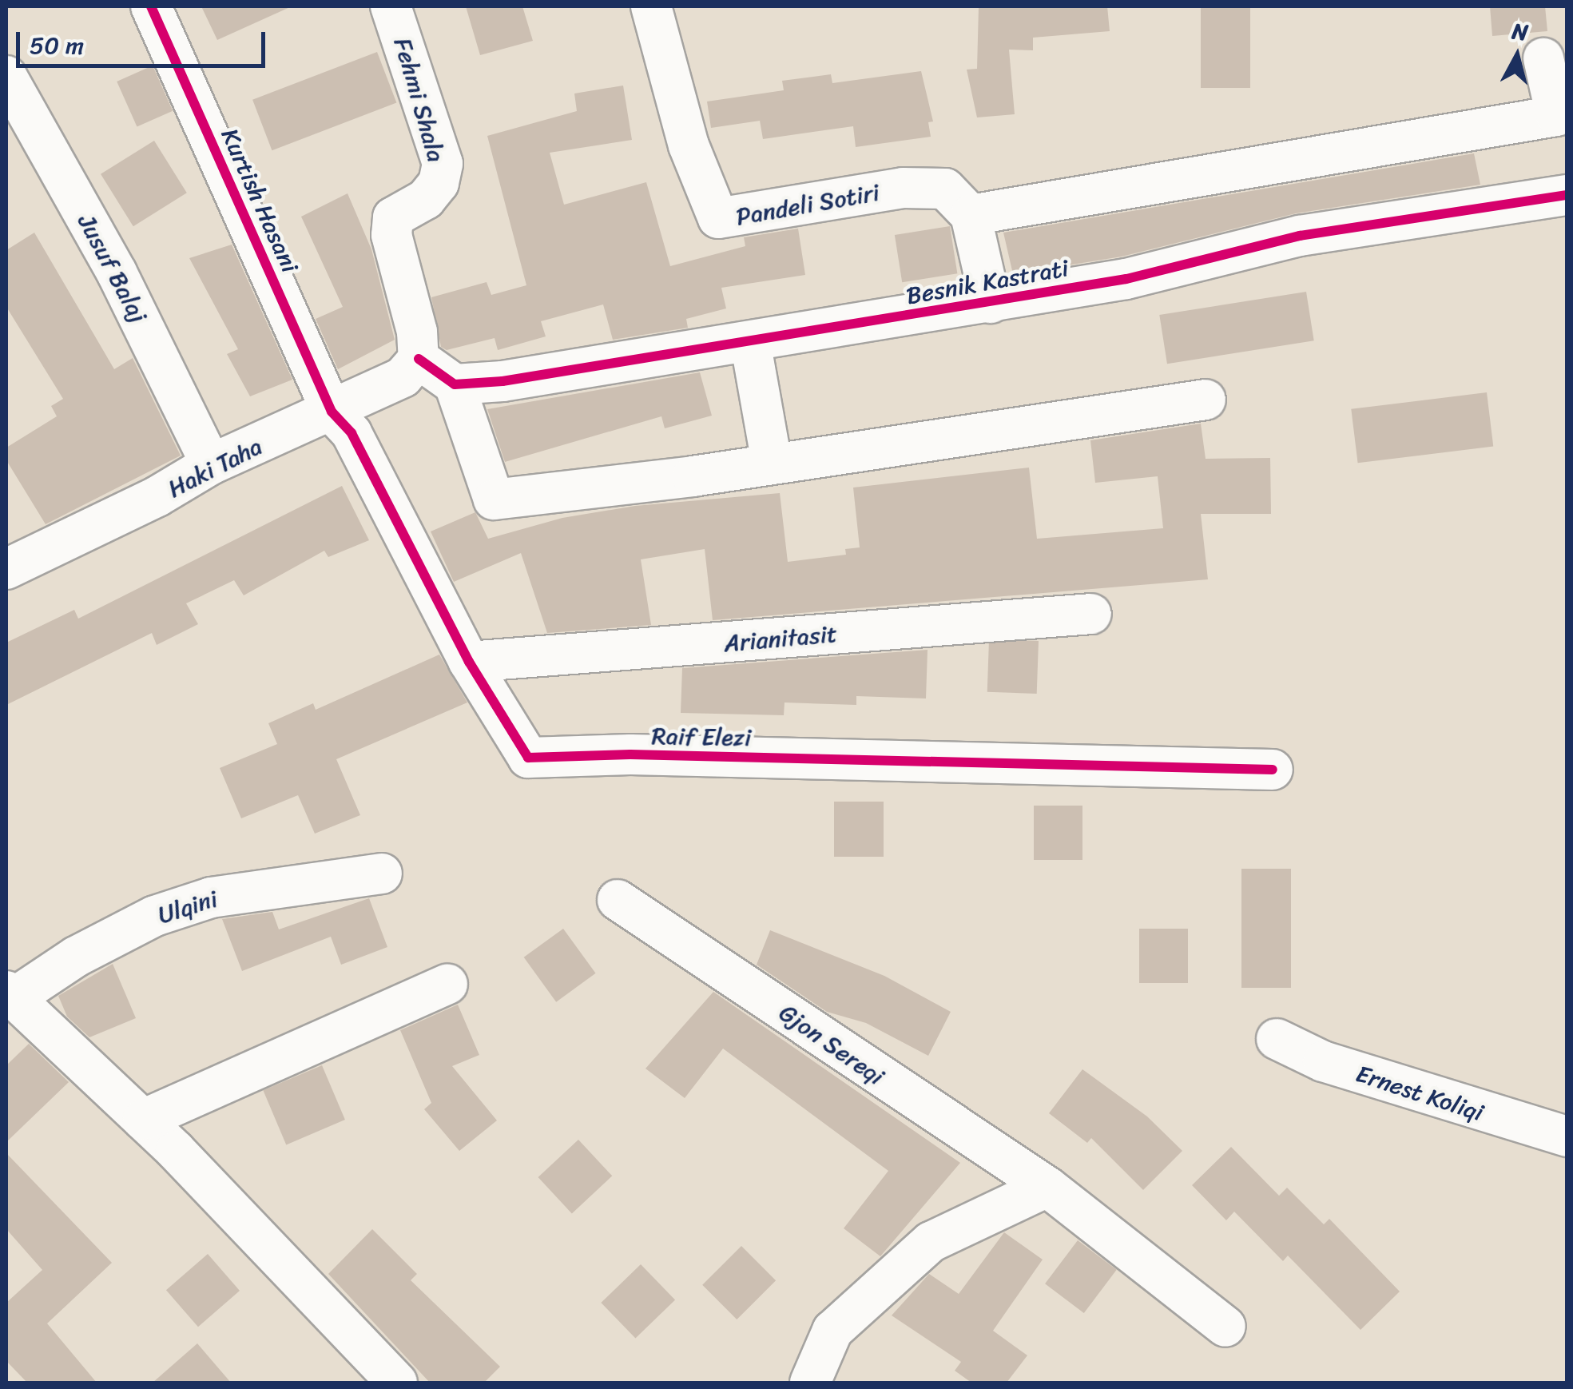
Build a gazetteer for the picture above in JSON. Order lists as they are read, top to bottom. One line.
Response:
{"streets":{"street":["Fehmi Shala","Kurtish Hasani","Pandeli Sotiri","Jusuf Balaj","Besnik Kastrati","Haki Taha","Arianitasit","Raif Elezi","Ulqini","Gjon Sereqi","Ernest Koliqi"]},"crossings":[["Fehmi Shala","Haki Taha"],["Kurtish Hasani","Haki Taha"],["Kurtish Hasani","Raif Elezi"],["Jusuf Balaj","Haki Taha"],["Haki Taha","Raif Elezi"],["Arianitasit","Raif Elezi"]],"scale_bar":"50 m","north":"top"}
